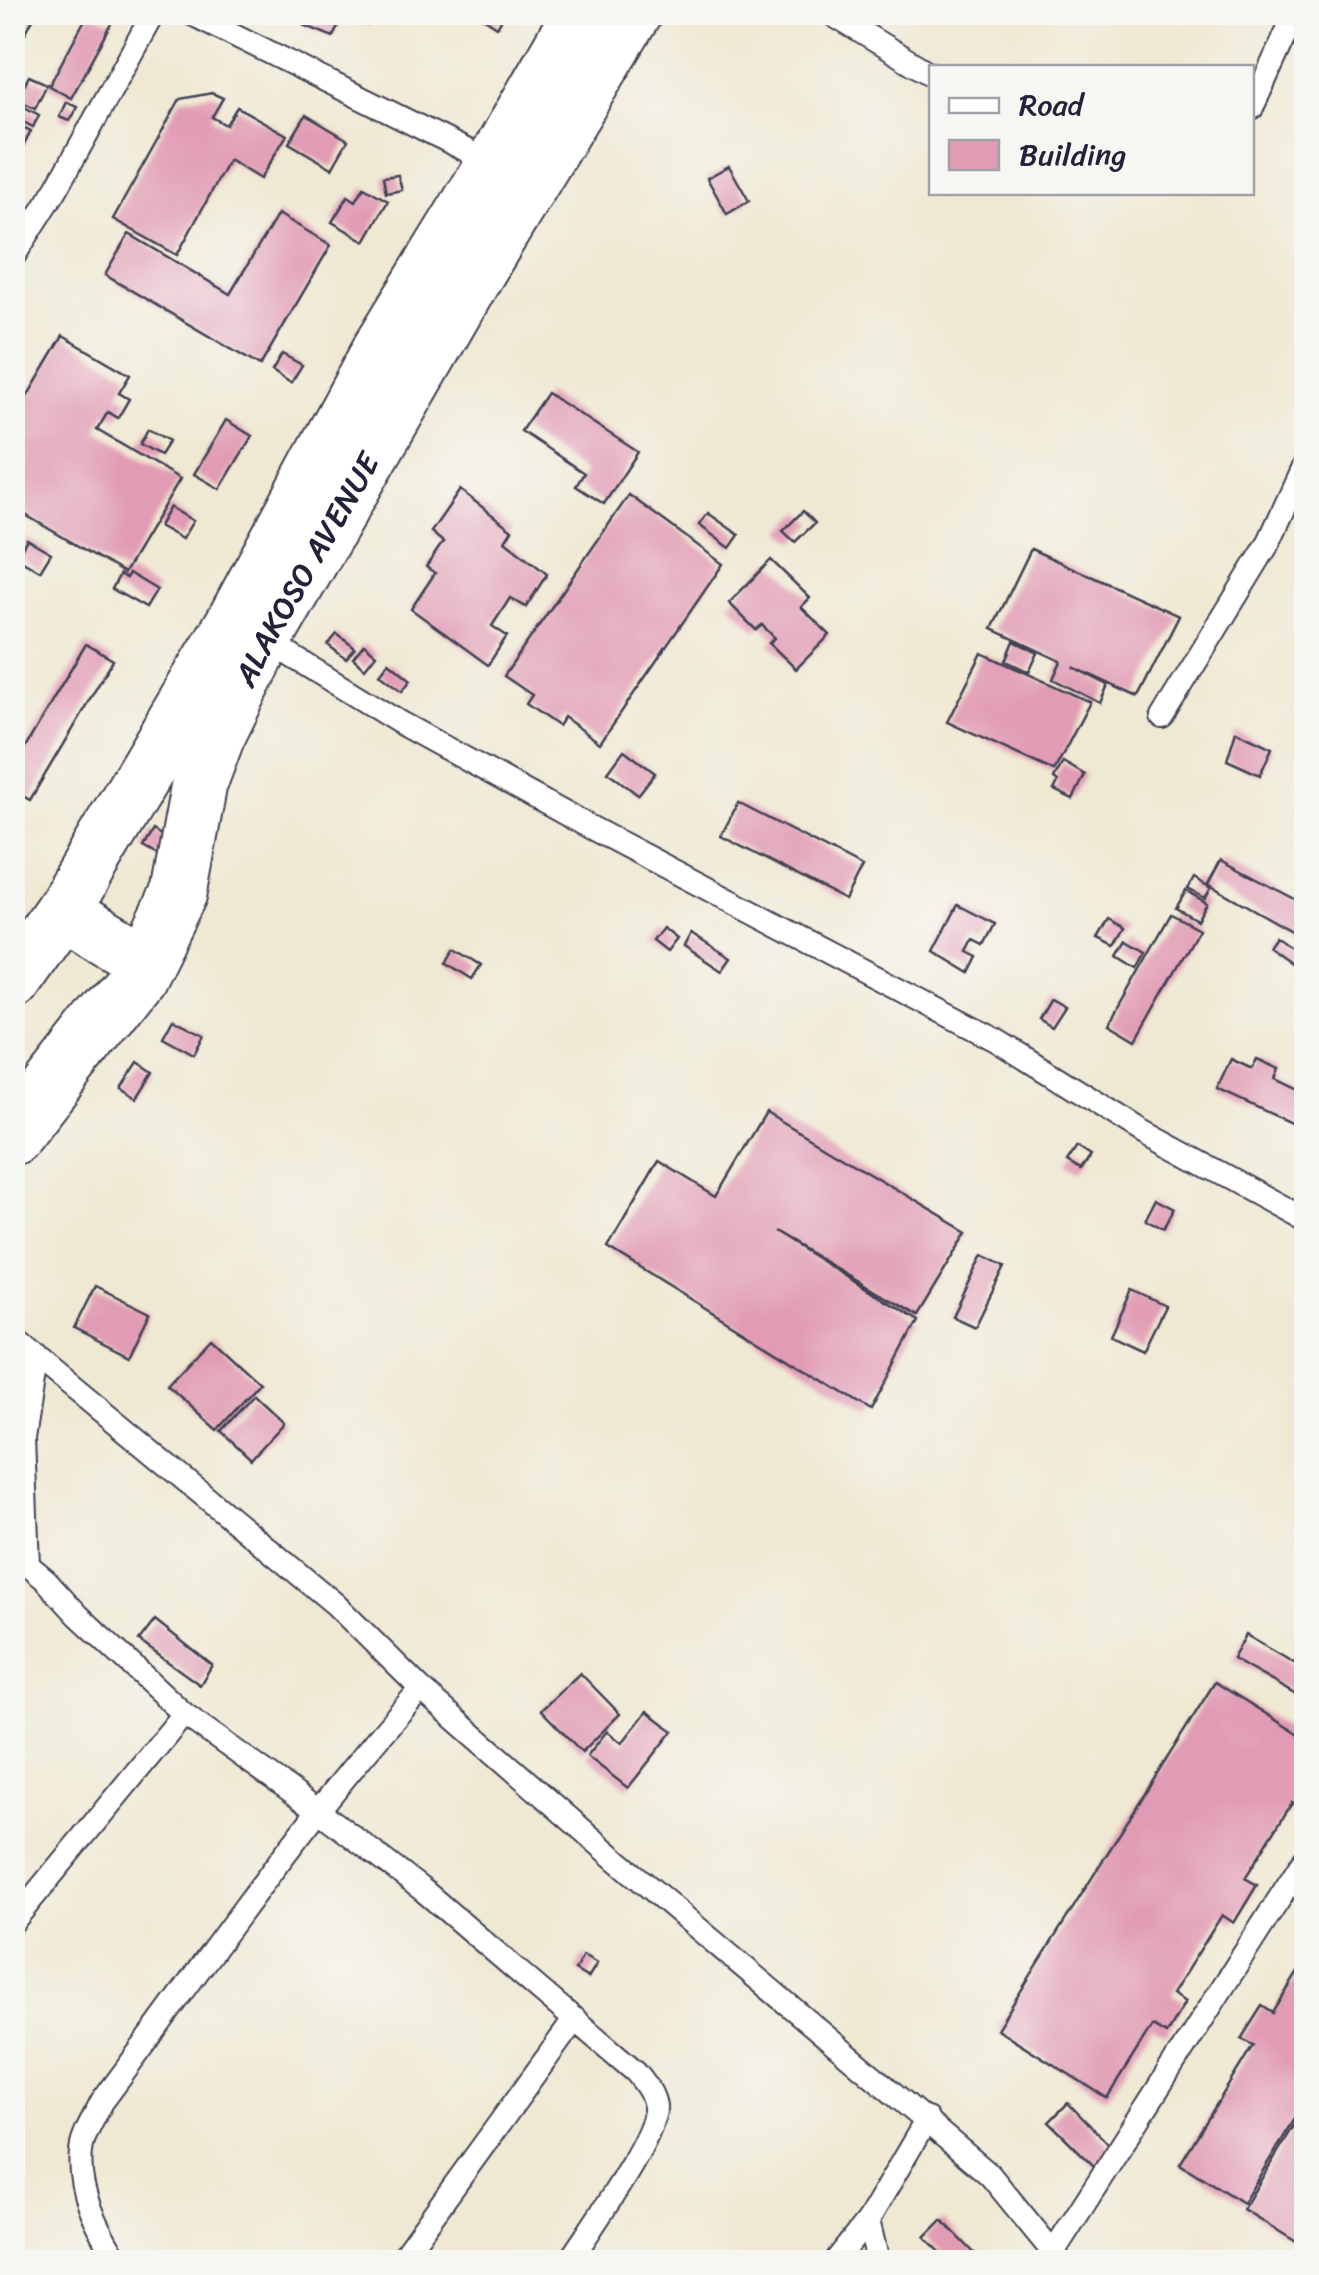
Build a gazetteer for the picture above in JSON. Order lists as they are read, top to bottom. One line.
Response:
{"streets":{"street":["ALAKOSO AVENUE"]},"legend":["Road","Building"]}
